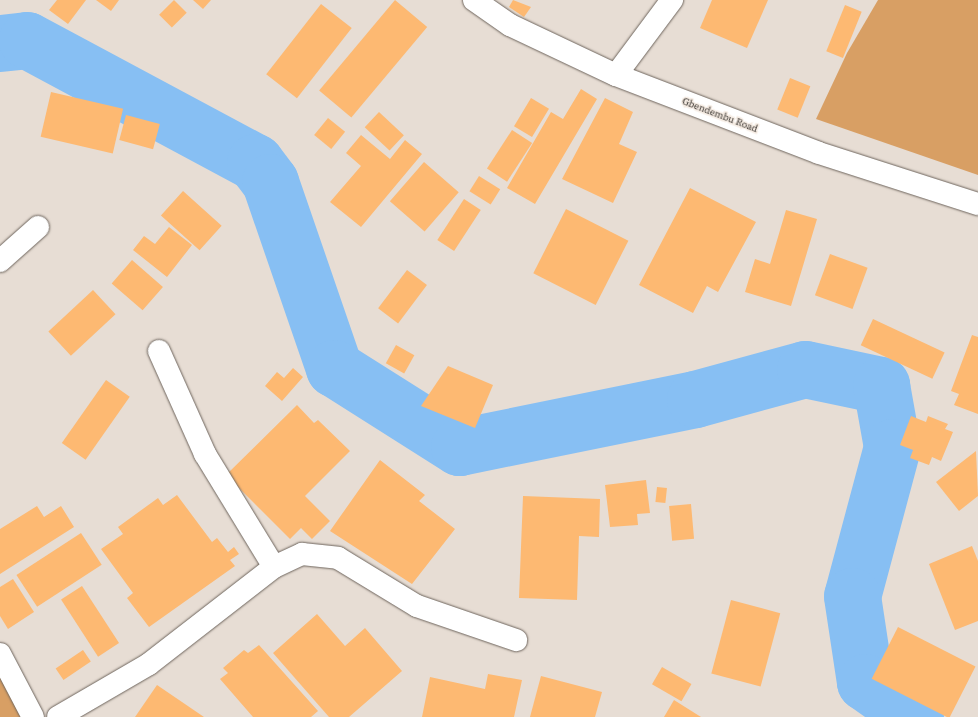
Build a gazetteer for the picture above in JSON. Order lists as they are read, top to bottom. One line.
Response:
{"streets":{"street":["Gbendembu Road"]}}
